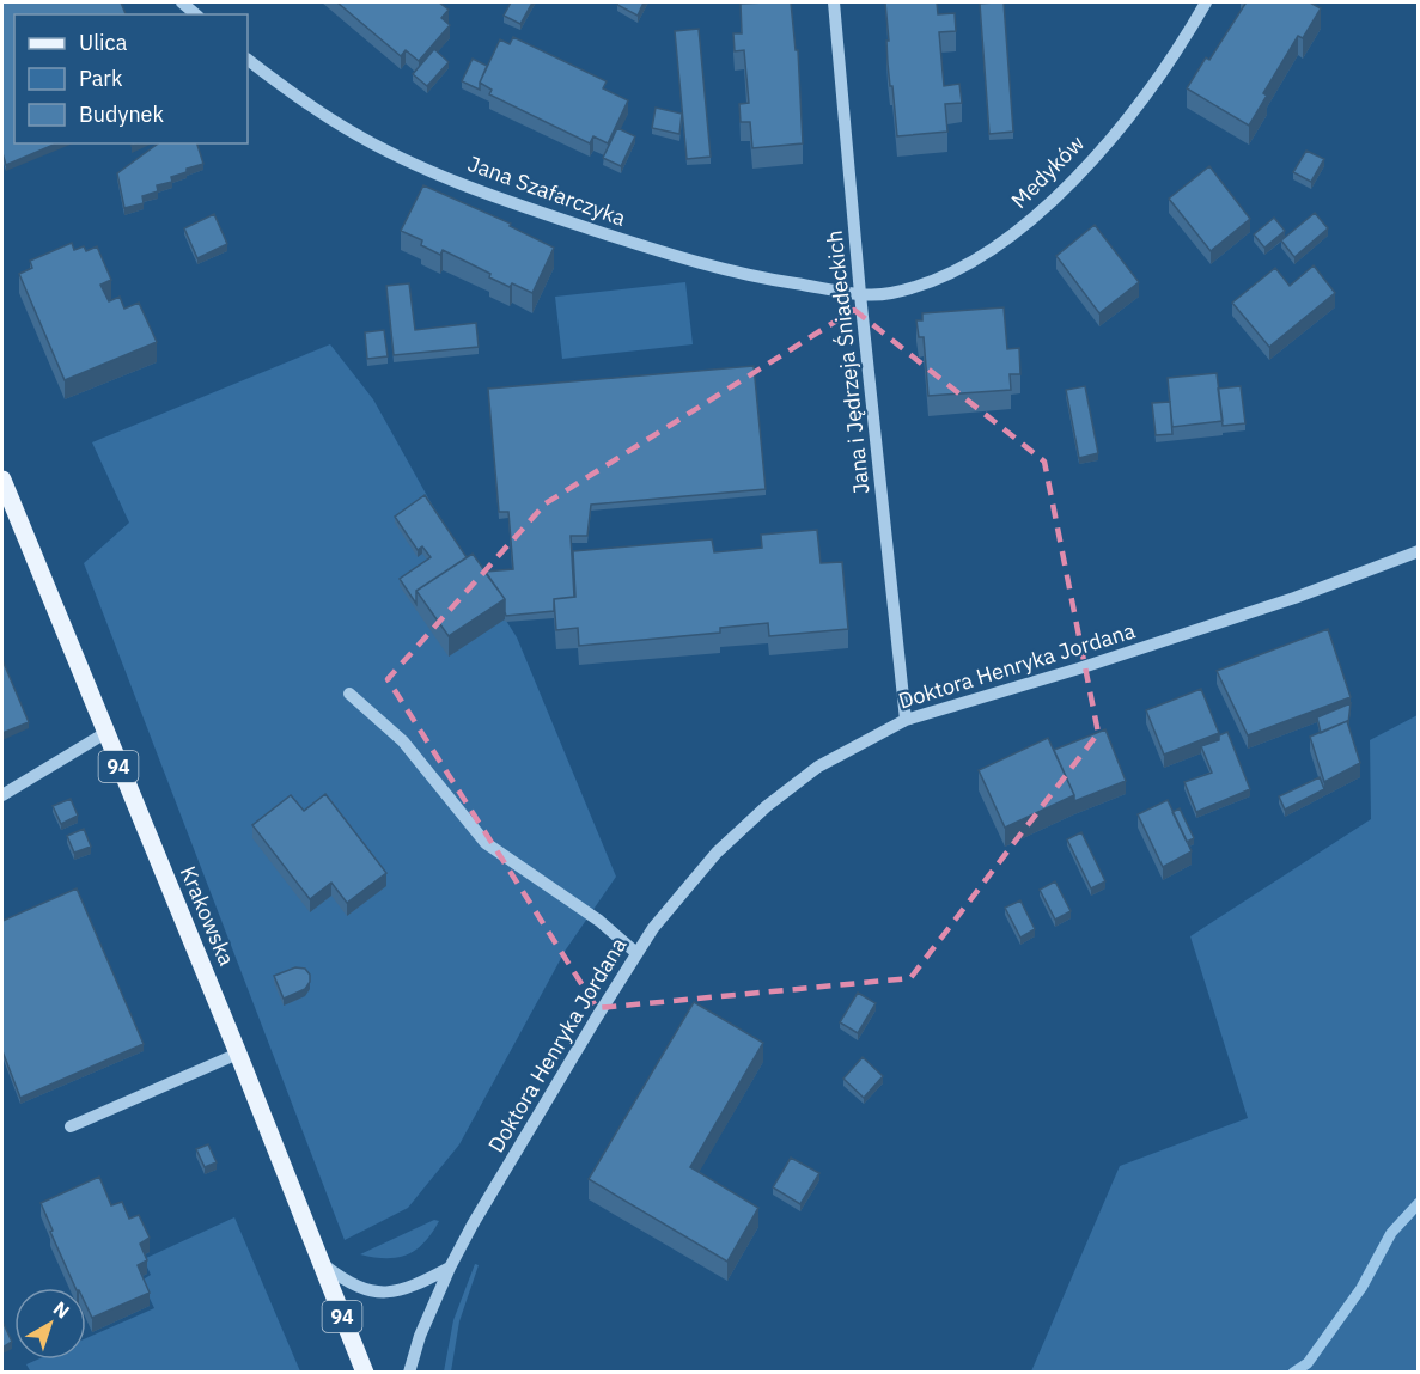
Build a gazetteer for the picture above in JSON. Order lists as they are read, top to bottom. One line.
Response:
{"streets":{"main road":["94","Krakowska"],"street":["Medyków","Jana Szafarczyka","Jana i Jędrzeja Śniadeckich","Doktora Henryka Jordana"]},"crossings":[["Medyków","Jana Szafarczyka"],["Medyków","Jana i Jędrzeja Śniadeckich"],["Jana Szafarczyka","Jana i Jędrzeja Śniadeckich"],["Jana i Jędrzeja Śniadeckich","Doktora Henryka Jordana"]],"legend":["Ulica","Park","Budynek"],"north":"top right"}
